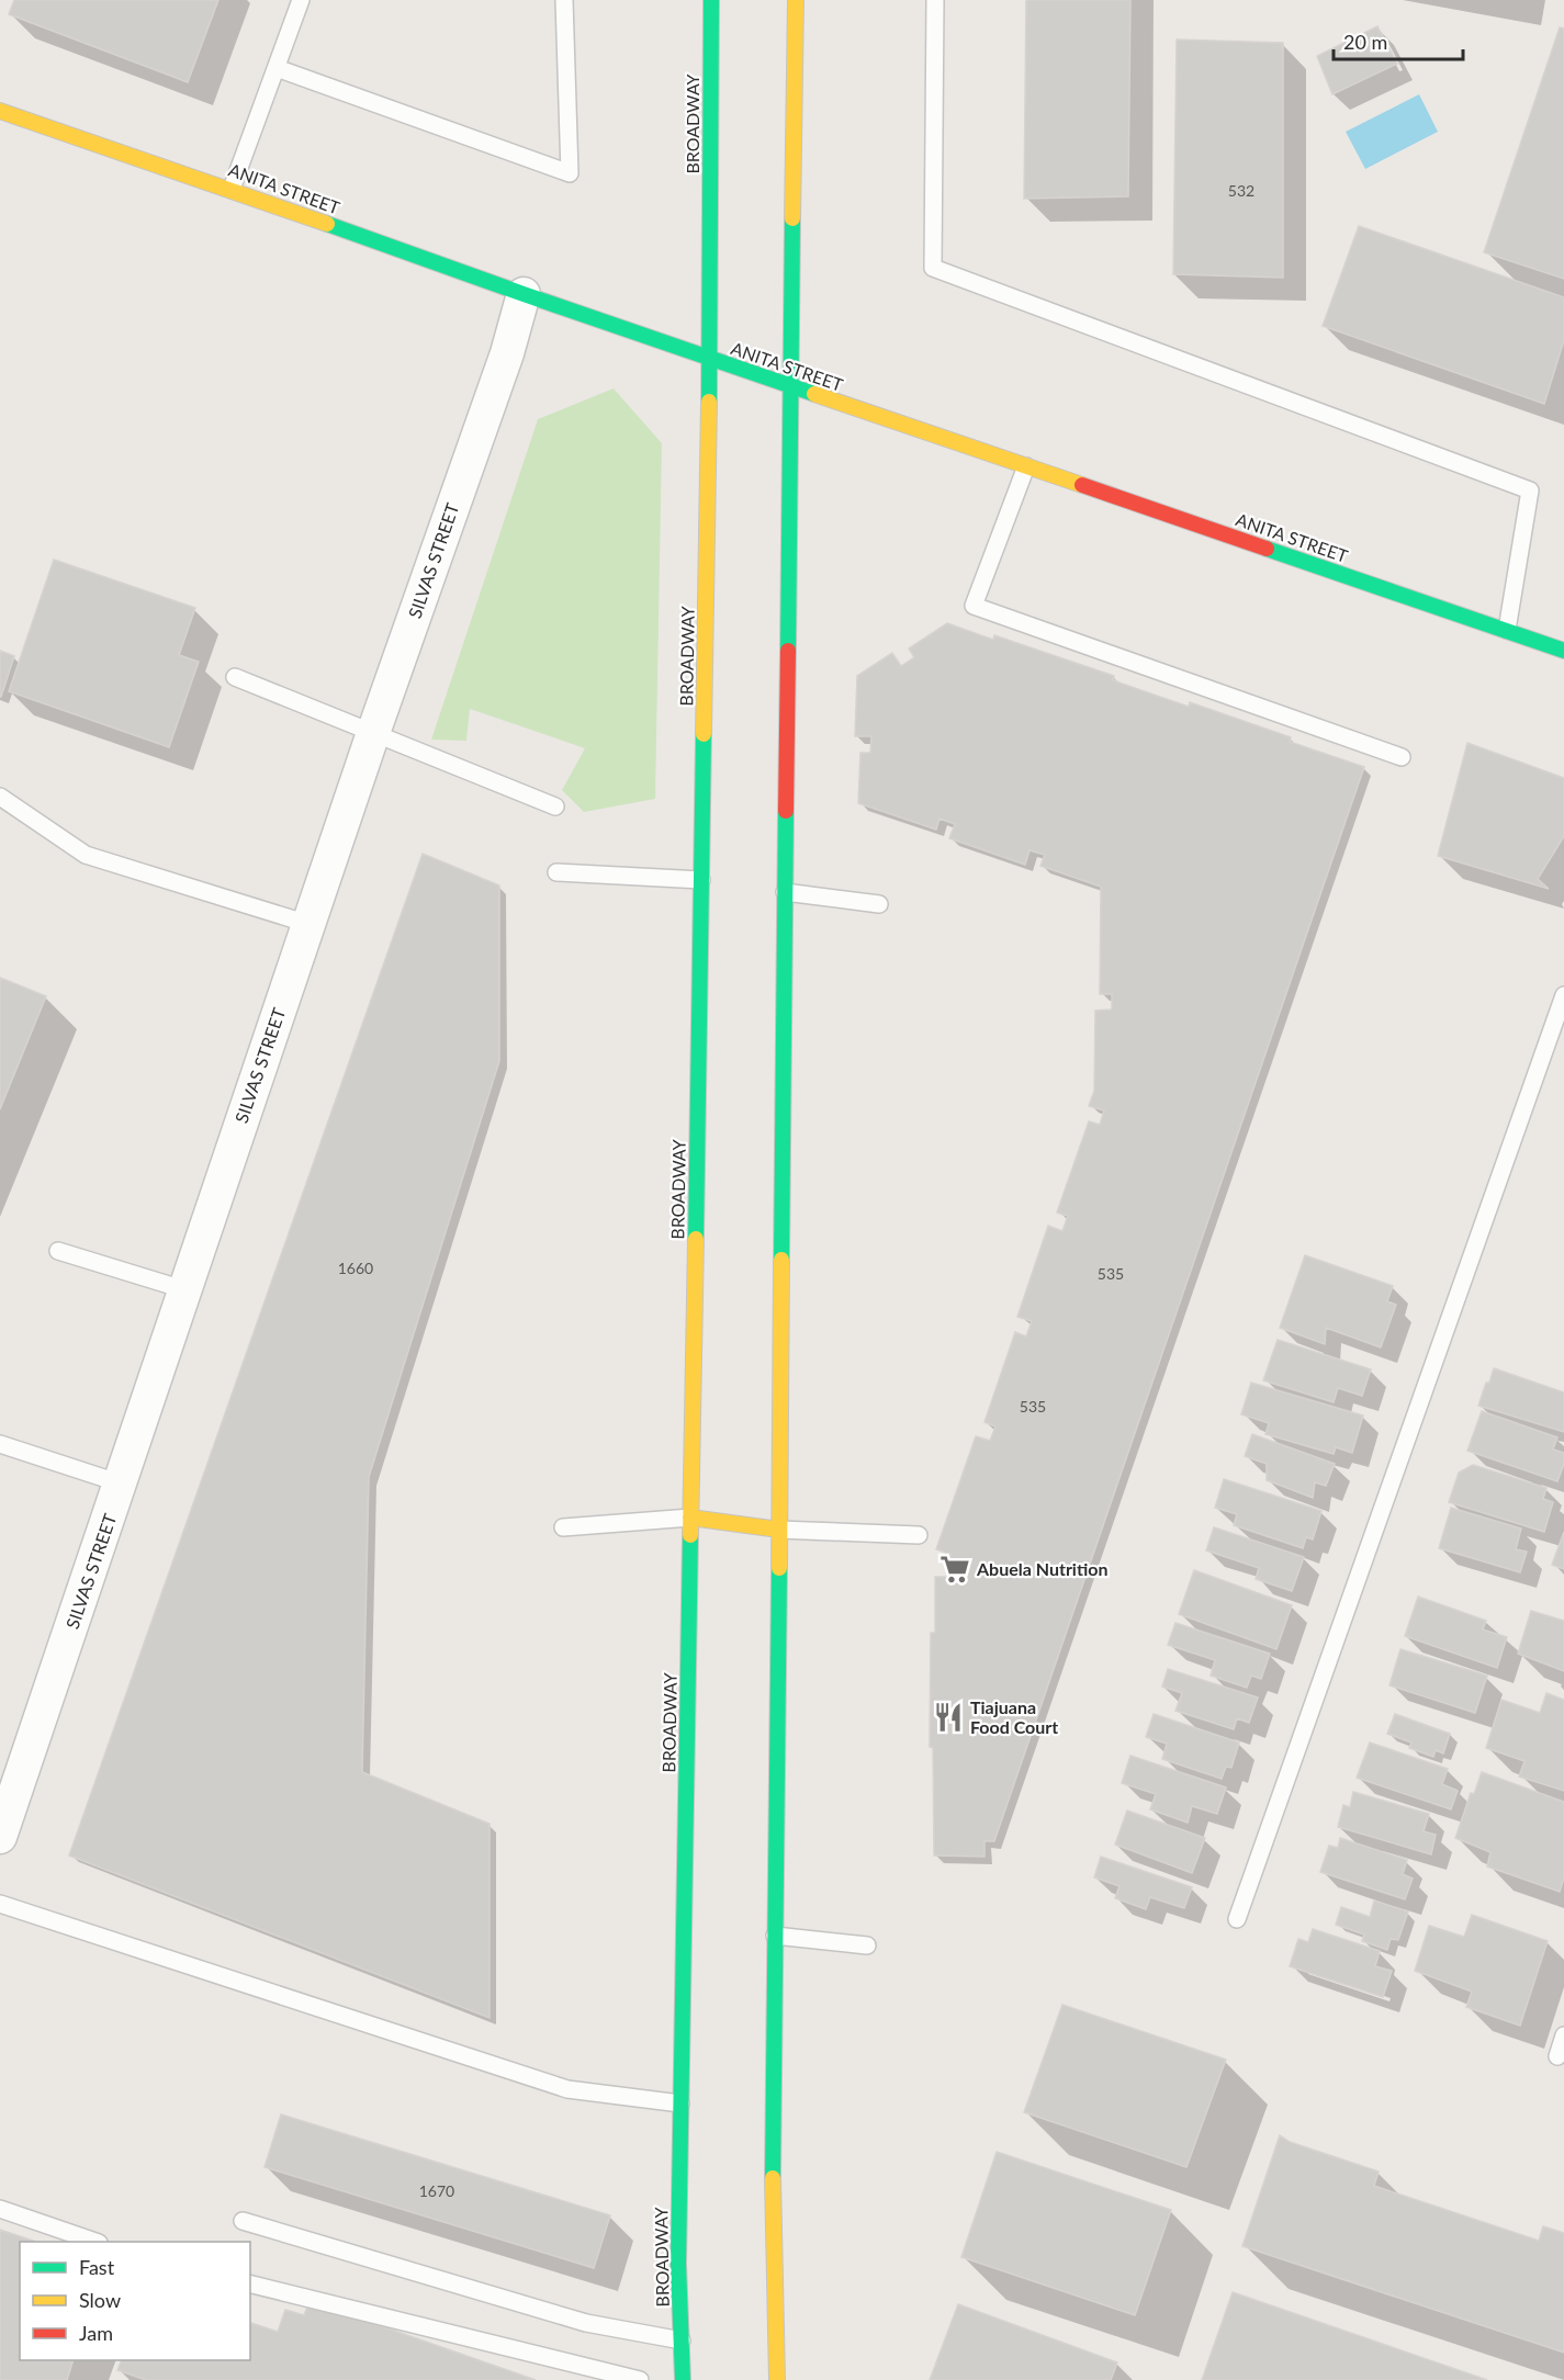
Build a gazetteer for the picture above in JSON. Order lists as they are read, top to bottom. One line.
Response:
{"streets":{"main road":["BROADWAY","ANITA STREET"],"street":["SILVAS STREET"]},"crossings":[["BROADWAY","ANITA STREET"],["ANITA STREET","SILVAS STREET"]],"places":{"supermarket":["Abuela Nutrition"],"restaurant":["Tiajuana Food Court"]},"house_numbers":["532","1660","535","535","1670"],"legend":["Fast","Slow","Jam"],"scale_bar":"20 m"}
